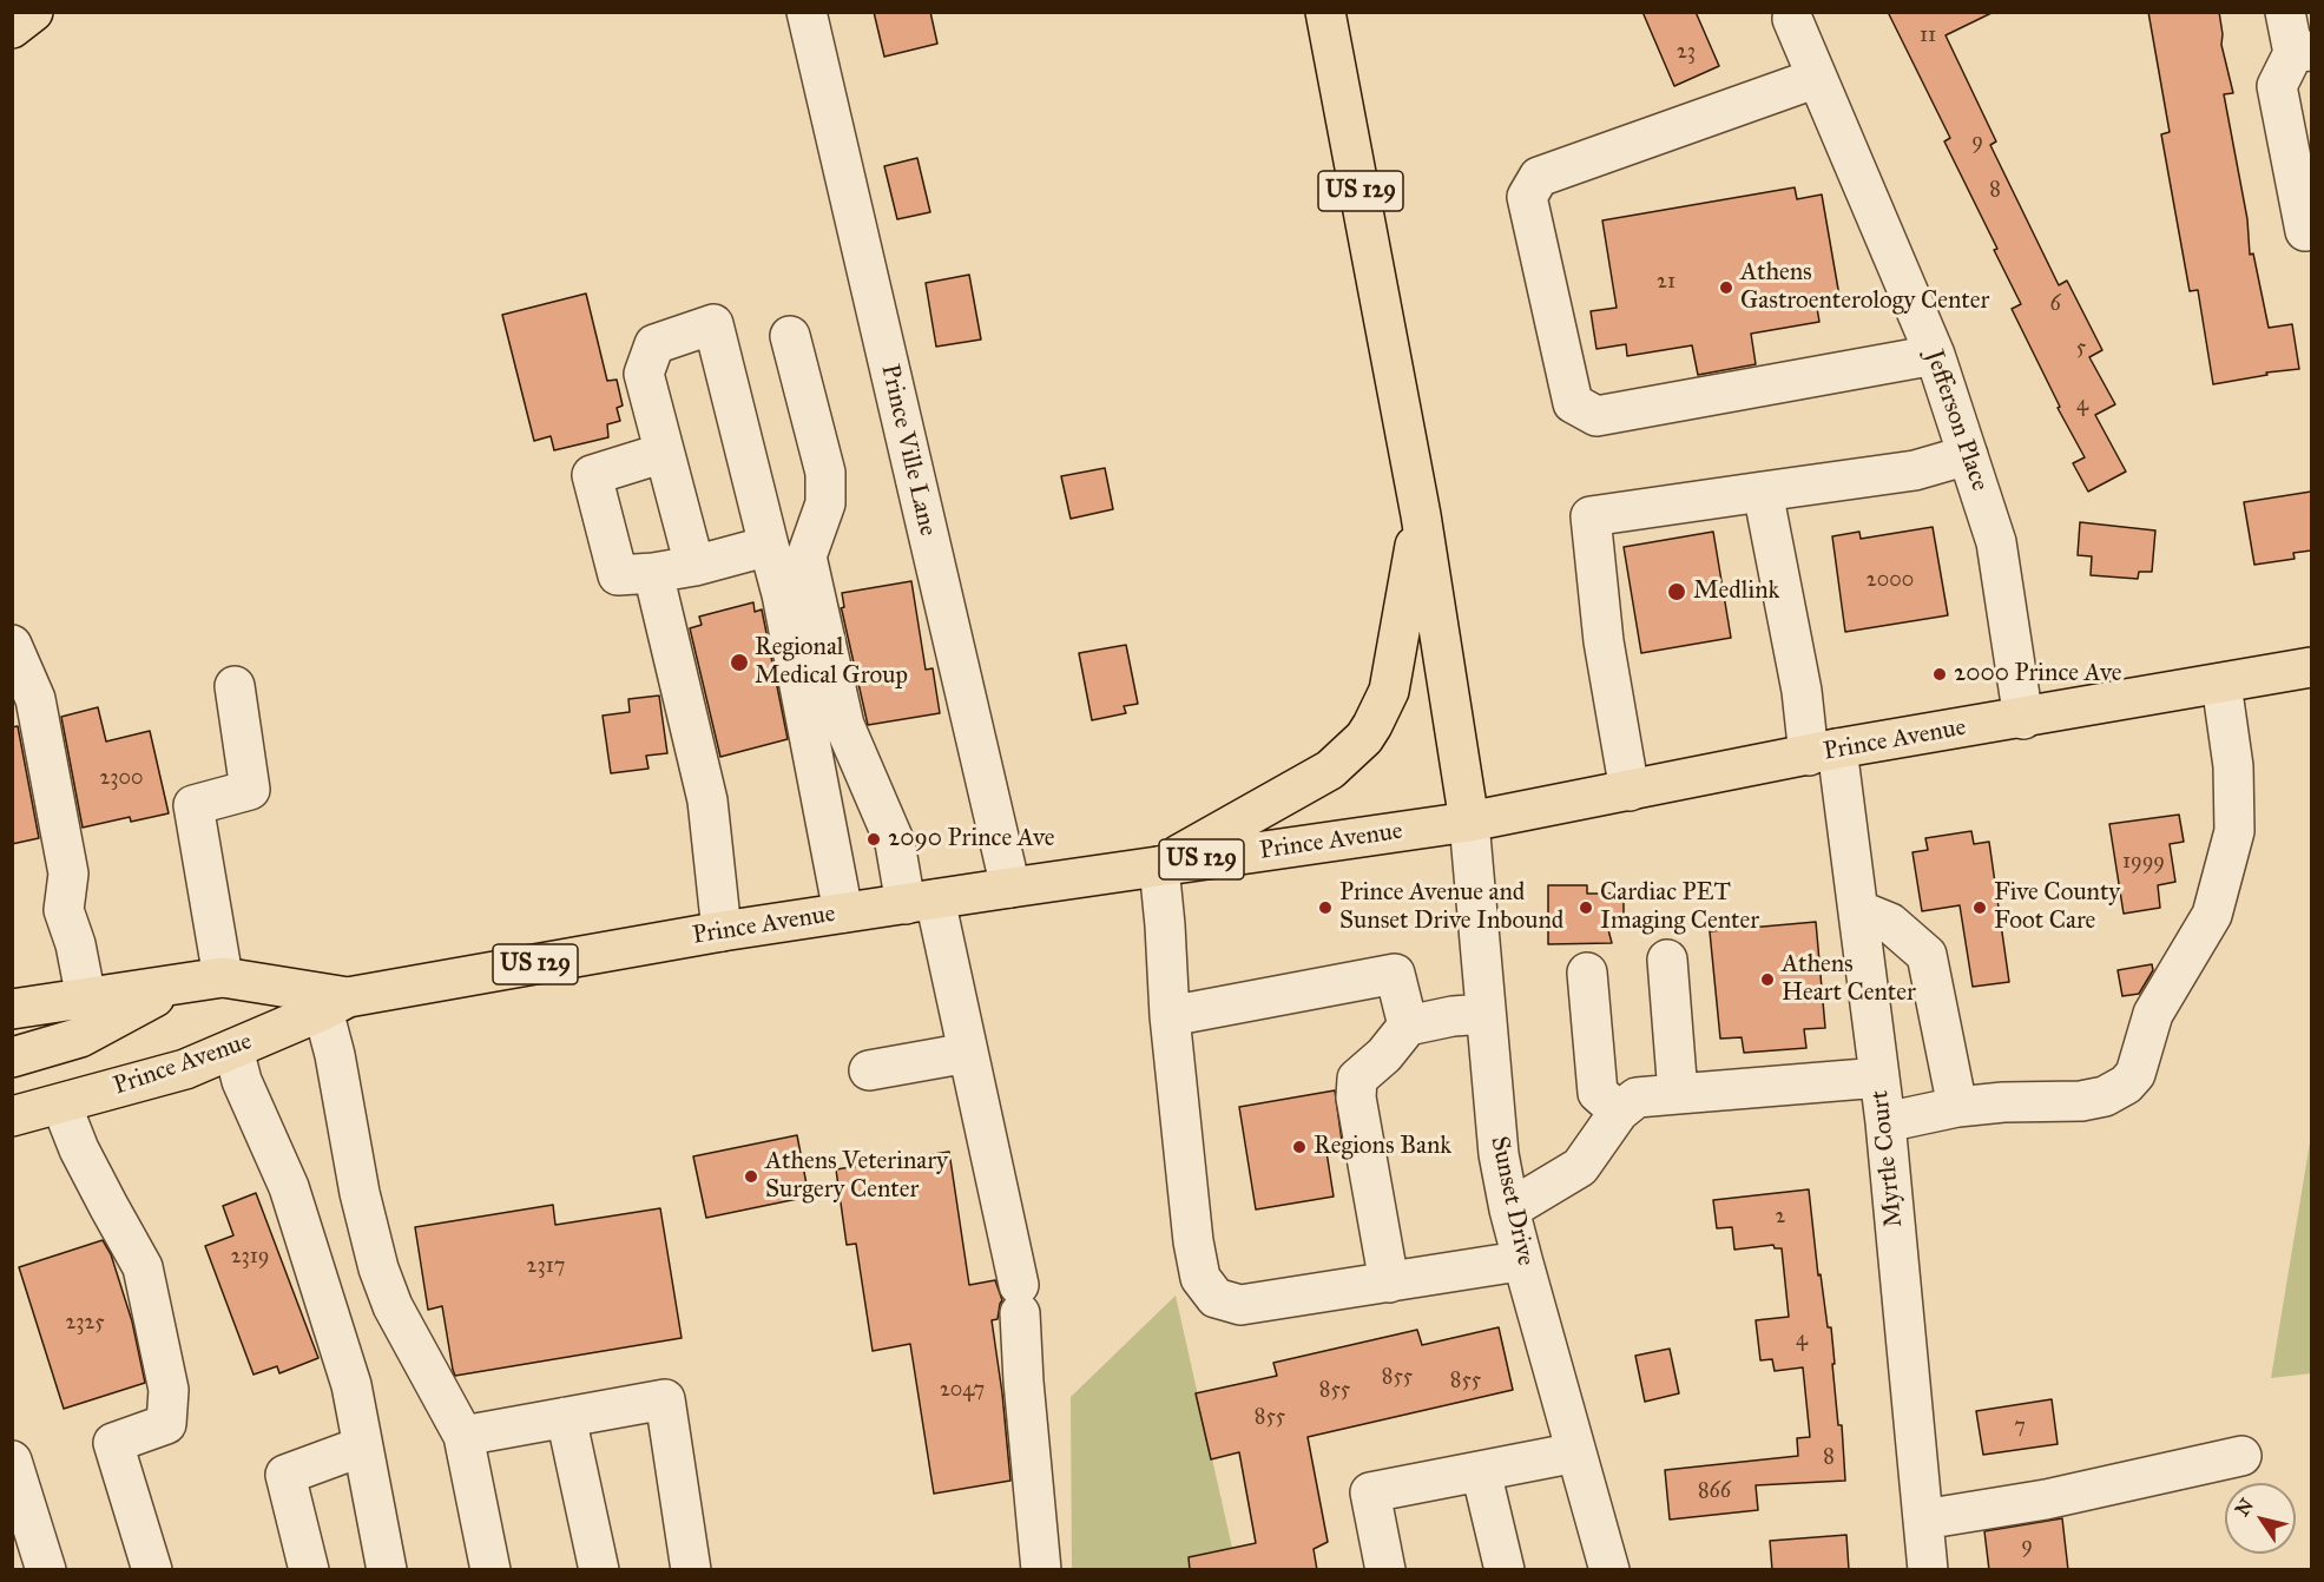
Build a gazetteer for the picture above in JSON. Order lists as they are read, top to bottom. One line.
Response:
{"streets":{"main road":["US 129","Prince Avenue"],"street":["Jefferson Place","Prince Ville Lane","Myrtle Court","Sunset Drive"]},"crossings":[["US 129","Prince Avenue"],["US 129","Sunset Drive"],["Jefferson Place","Prince Avenue"],["Prince Ville Lane","Prince Avenue"],["Prince Avenue","Myrtle Court"],["Prince Avenue","Sunset Drive"]],"places":["Athens Gastroenterology Center","Medlink","Regional Medical Group","2000 Prince Ave","2090 Prince Ave","Prince Avenue and Sunset Drive Inbound","Cardiac PET Imaging Center","Five County Foot Care","Athens Heart Center","Regions Bank","Athens Veterinary Surgery Center"],"house_numbers":["11","23","9","8","21","6","5","4","2000","2300","1999","2","2319","2317","2325","4","855","855","2047","855","855","7","8","866","9"],"north":"top left"}
